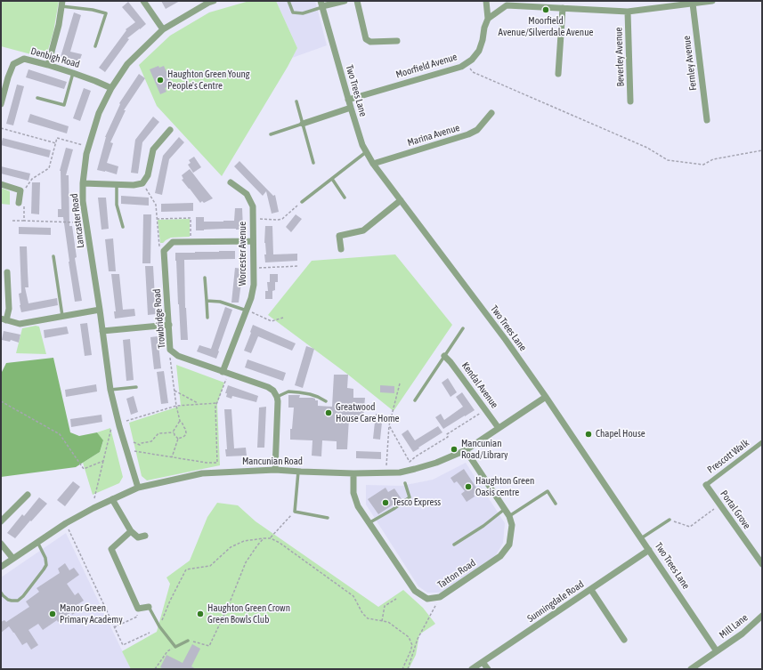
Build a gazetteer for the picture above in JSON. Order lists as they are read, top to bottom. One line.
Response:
{"streets":{"street":["Beverley Avenue","Denbigh Road","Fernley Avenue","Moorfield Avenue","Two Trees Lane","Marina Avenue","Lancaster Road","Worcester Avenue","Trowbridge Road","Kendal Avenue","Prescott Walk","Mancunian Road","Portal Grove","Tatton Road","Sunningdale Road","Mill Lane"]},"crossings":[["Denbigh Road","Lancaster Road"],["Moorfield Avenue","Two Trees Lane"],["Two Trees Lane","Marina Avenue"],["Two Trees Lane","Mancunian Road"],["Two Trees Lane","Sunningdale Road"],["Two Trees Lane","Mill Lane"],["Lancaster Road","Mancunian Road"],["Worcester Avenue","Trowbridge Road"],["Kendal Avenue","Mancunian Road"],["Prescott Walk","Portal Grove"],["Mancunian Road","Tatton Road"]],"places":["Moorfield Avenue/Silverdale Avenue","Haughton Green Young People's Centre","Greatwood House Care Home","Chapel House","Mancunian Road/Library","Haughton Green Oasis centre","Tesco Express","Manor Green Primary Academy","Haughton Green Crown Green Bowls Club"]}
